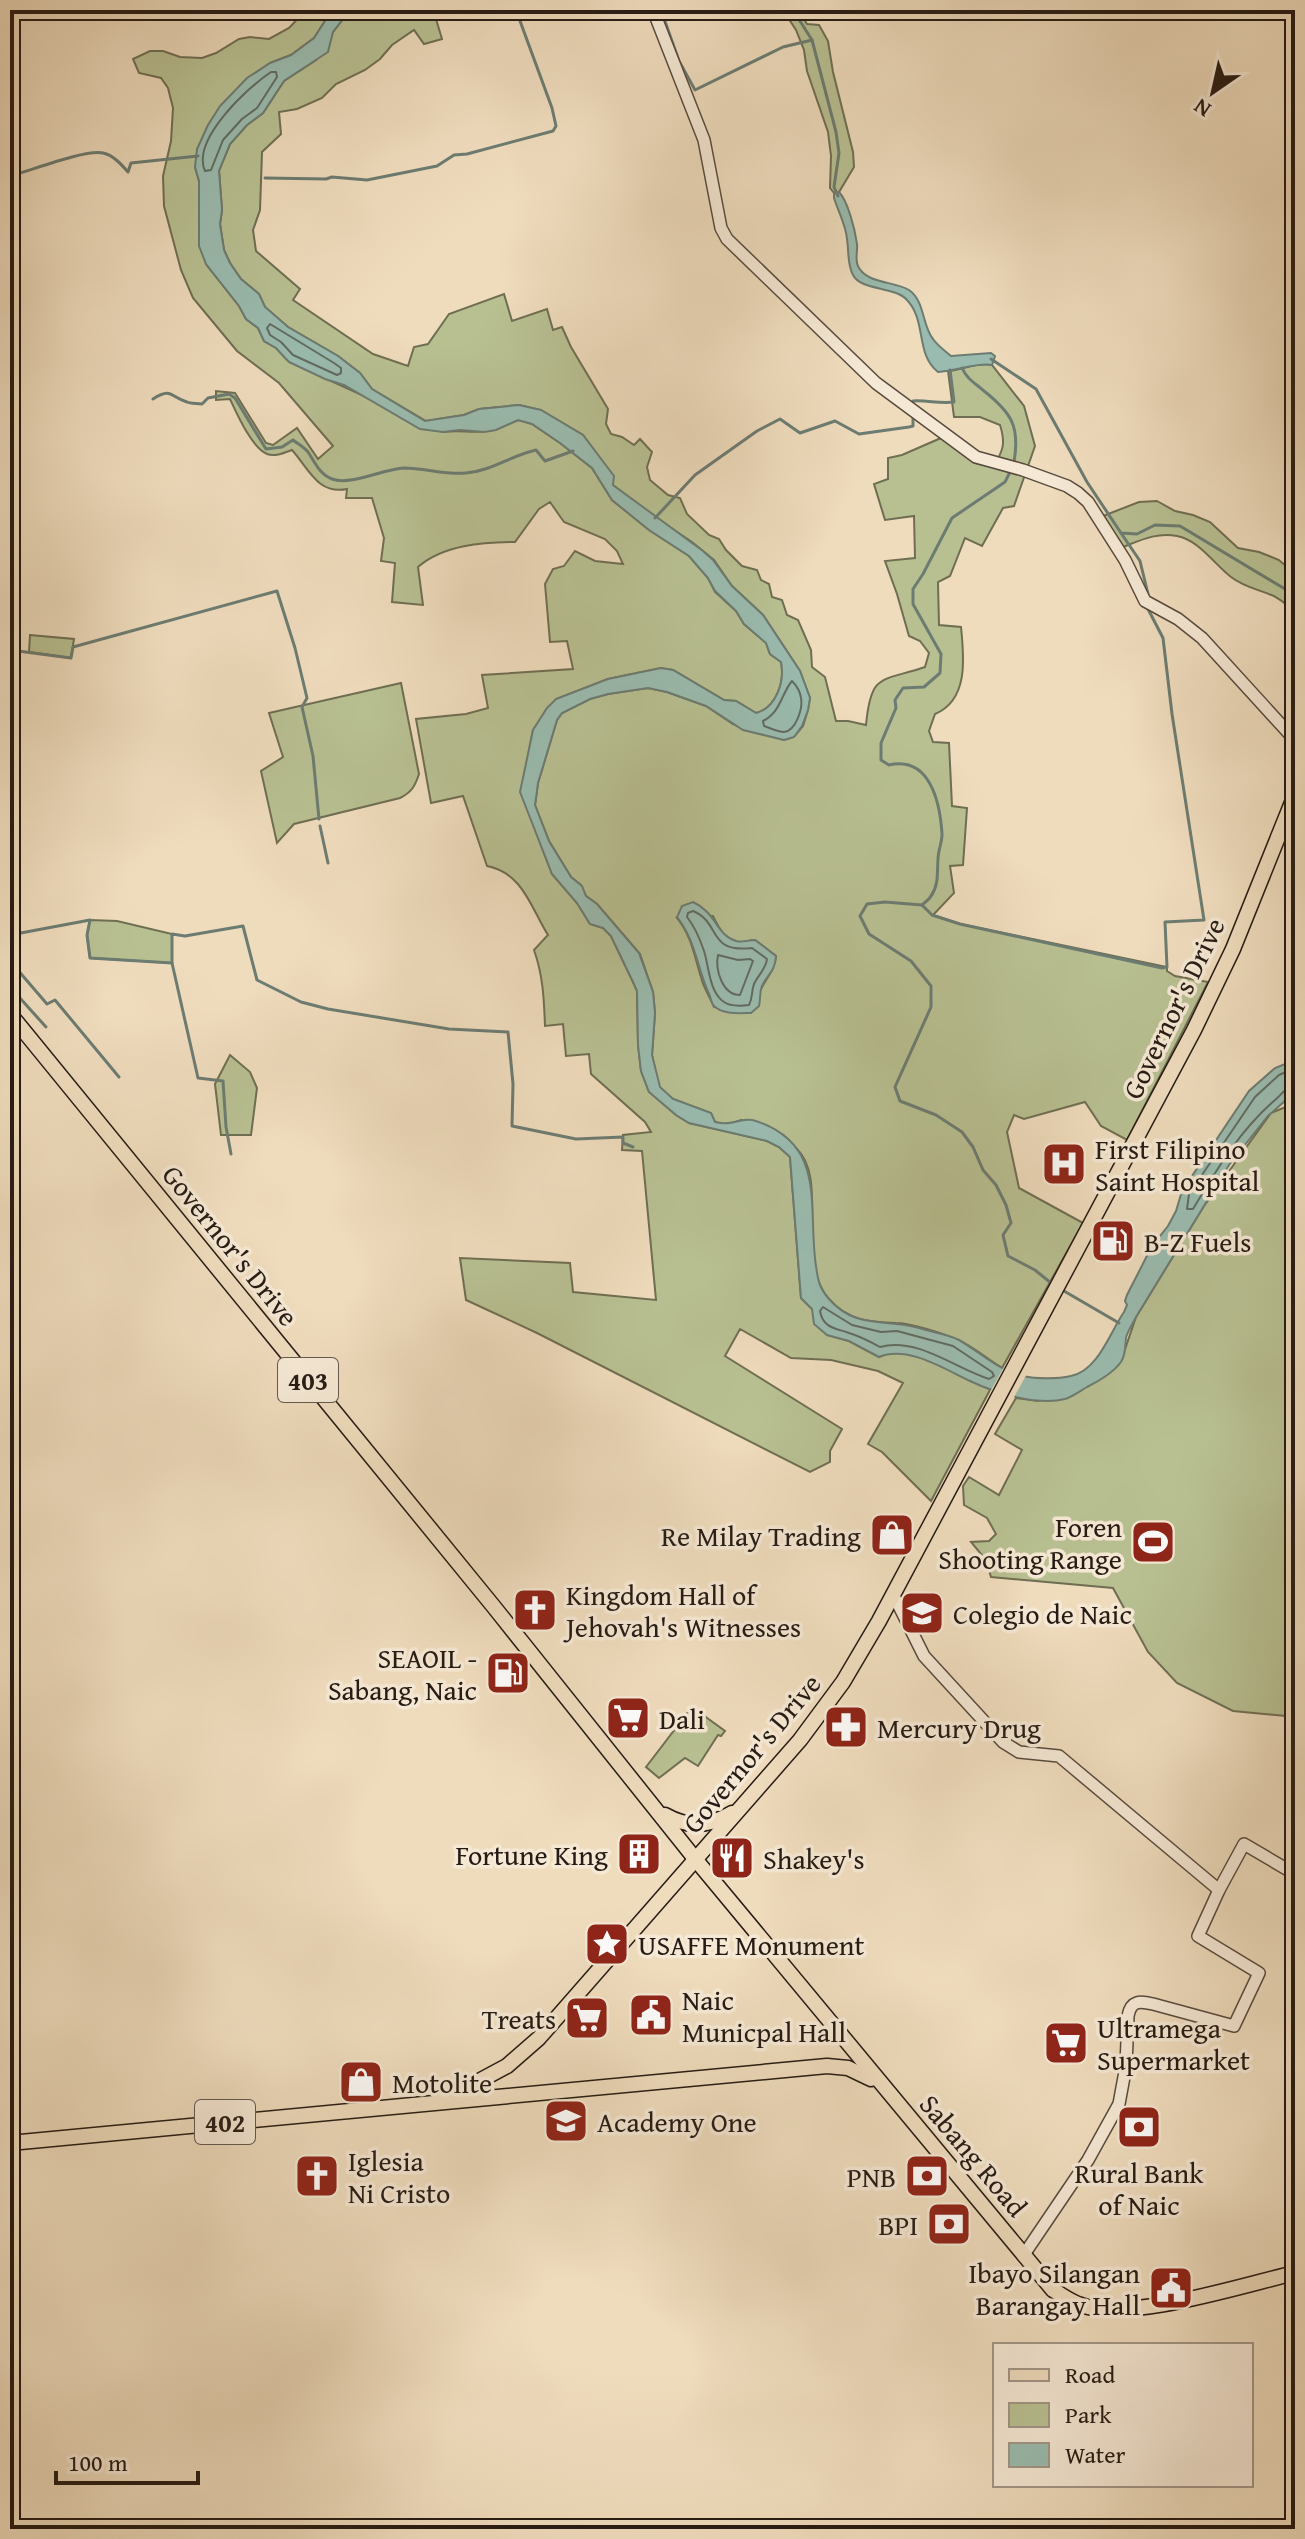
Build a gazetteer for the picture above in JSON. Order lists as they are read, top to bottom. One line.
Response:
{"streets":{"main road":["Governor's Drive","403","402","Sabang Road"]},"crossings":[["Governor's Drive","Sabang Road"],["402","Sabang Road"]],"places":{"hospital":["First Filipino Saint Hospital"],"fuel station":["B-Z Fuels","SEAOIL - Sabang, Naic"],"shop":["Re Milay Trading","Motolite"],"sports":["Foren Shooting Range"],"church":["Kingdom Hall of Jehovah's Witnesses","Iglesia Ni Cristo"],"school or university":["Colegio de Naic","Academy One"],"supermarket":["Dali","Treats","Ultramega Supermarket"],"pharmacy":["Mercury Drug"],"building":["Fortune King"],"restaurant":["Shakey's"],"place":["USAFFE Monument"],"public building":["Naic Municpal Hall","Ibayo Silangan Barangay Hall"],"bank":["Rural Bank of Naic","PNB","BPI"]},"legend":["Road","Park","Water"],"scale_bar":"100 m","north":"bottom left"}
